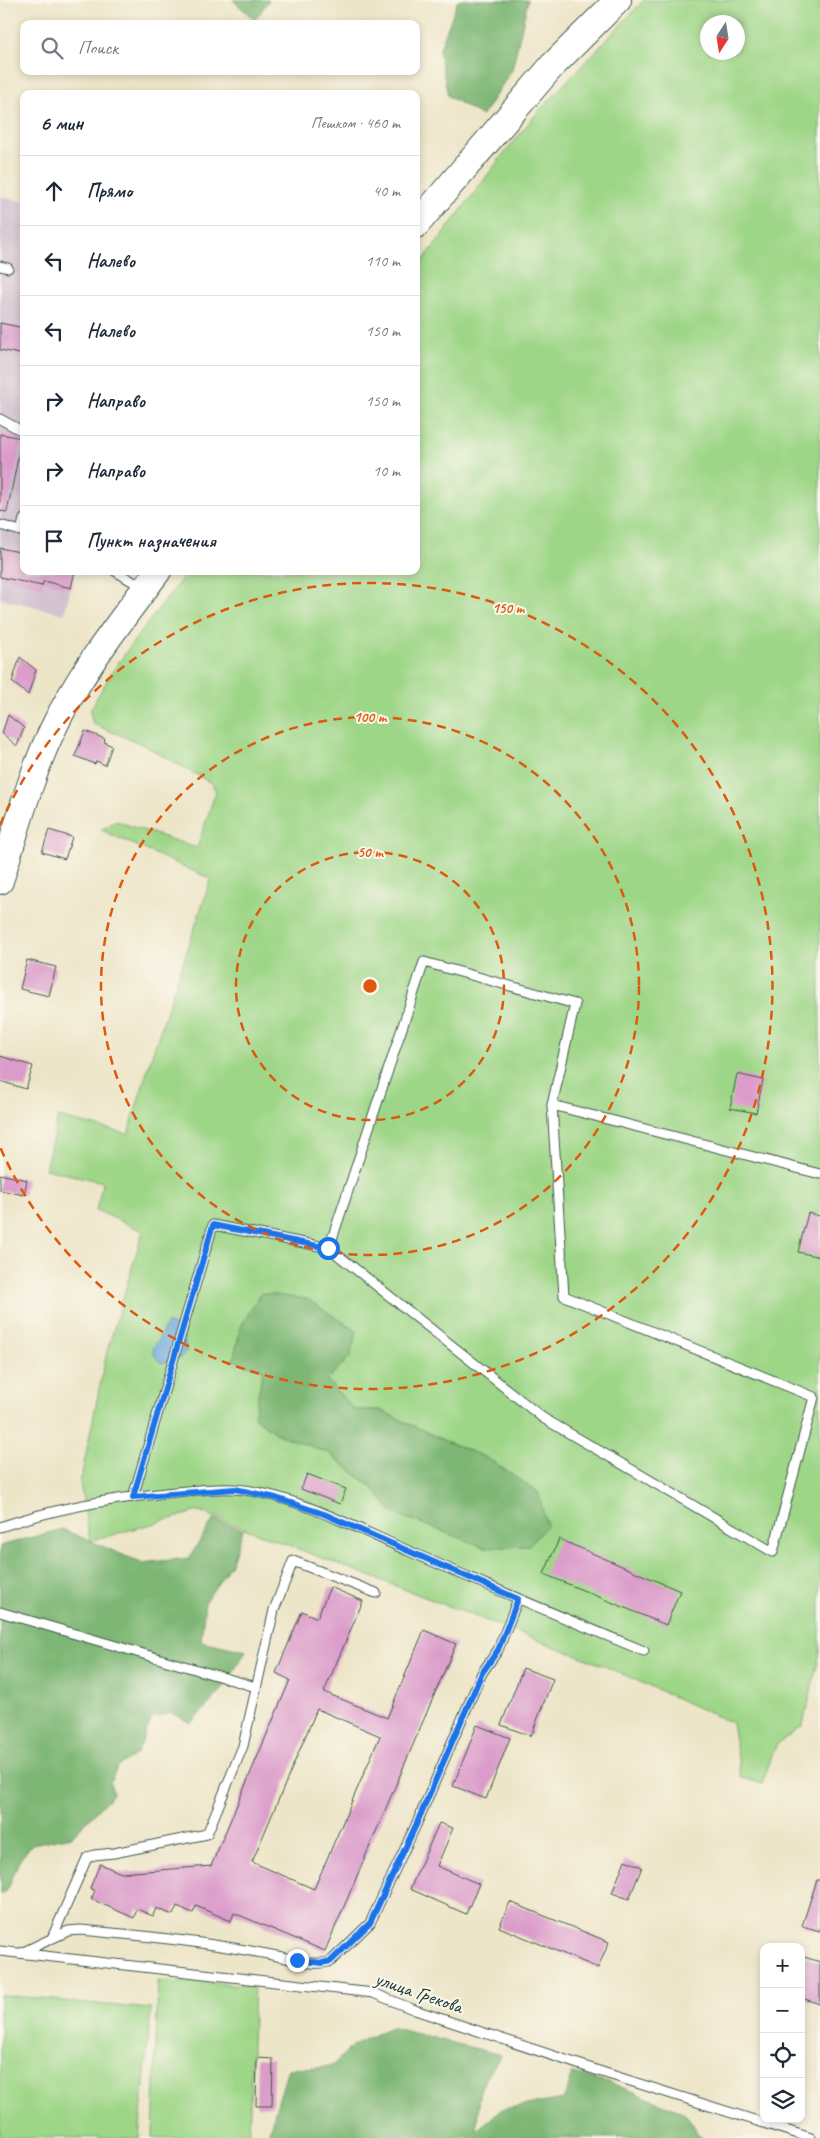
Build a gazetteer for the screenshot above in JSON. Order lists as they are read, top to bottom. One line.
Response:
{"streets":{"lane":["улица Грекова"]},"north":"bottom","page":{"search":"Поиск","heading":["6 мин","Пешком · 460 m"],"list":[["Прямо","40 m"],["Налево","110 m"],["Налево","150 m"],["Направо","150 m"],["Направо","10 m"],"Пункт назначения"],"map_buttons":["+","−"]},"rings":["150 m","100 m","50 m"]}
